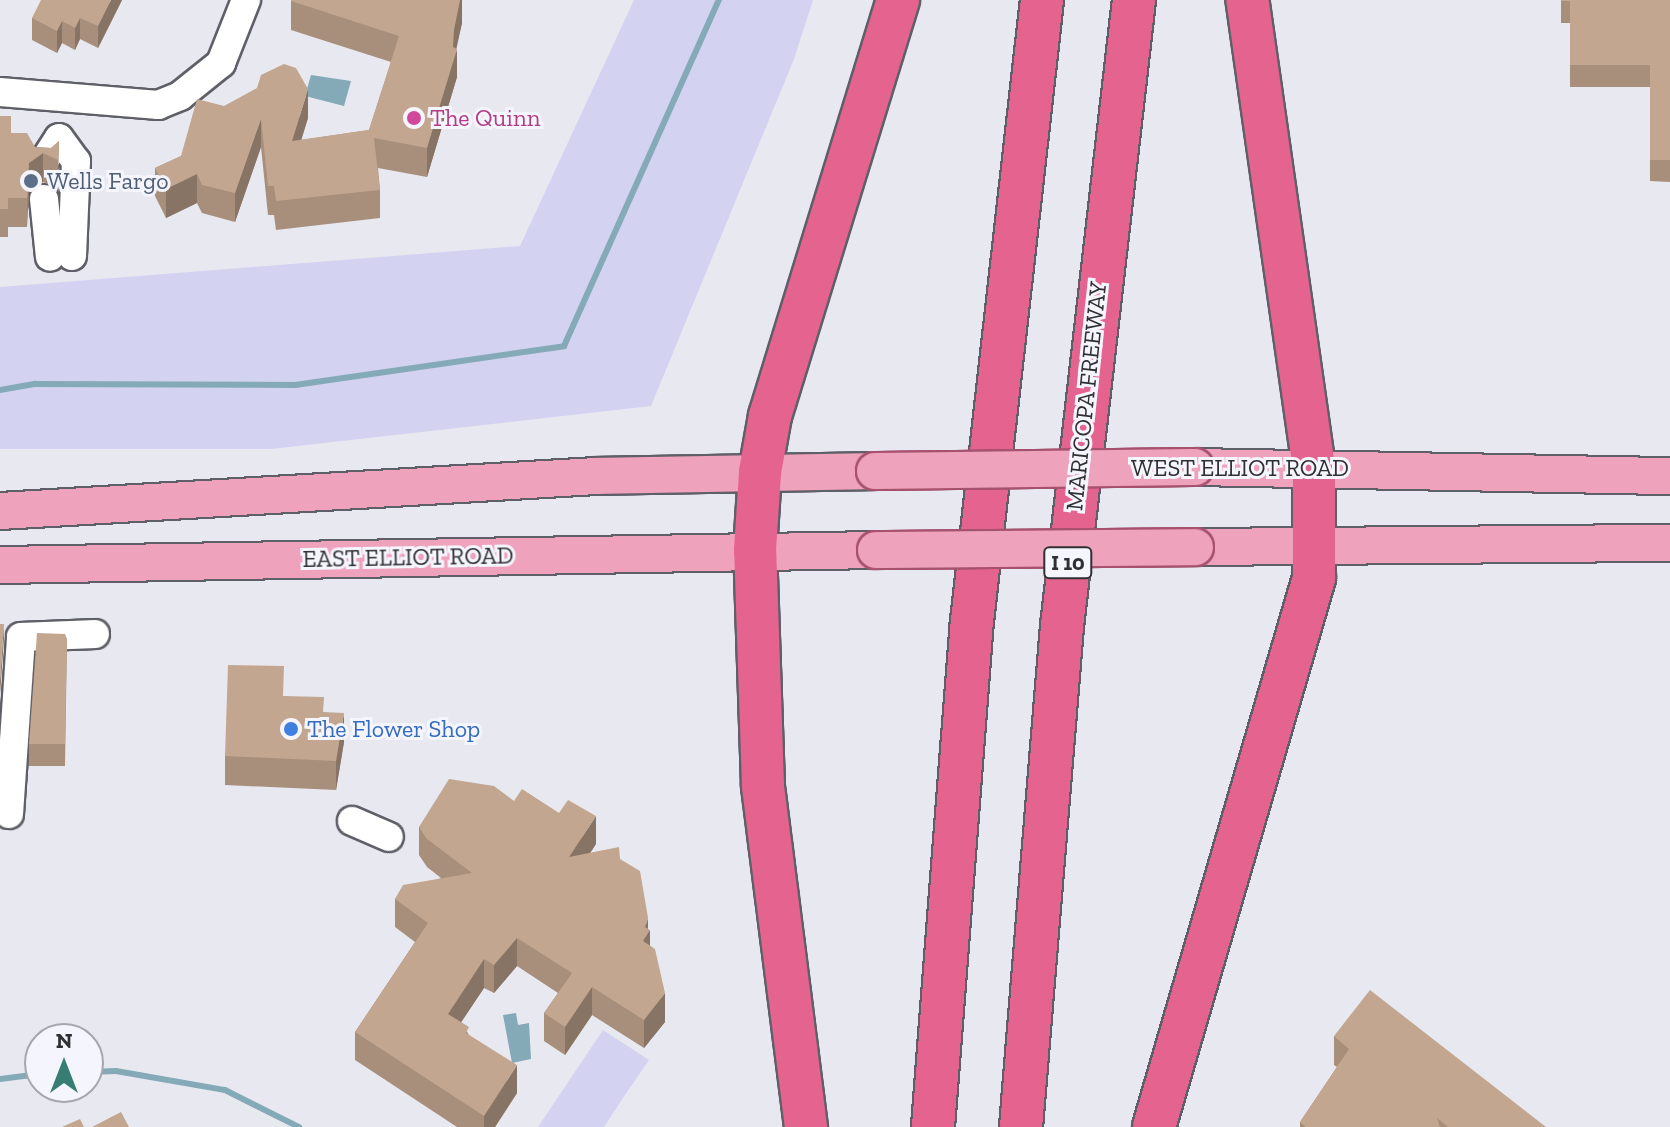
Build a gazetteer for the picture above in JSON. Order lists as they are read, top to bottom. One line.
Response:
{"streets":{"highway":["MARICOPA FREEWAY","I 10"],"main road":["WEST ELLIOT ROAD","EAST ELLIOT ROAD"]},"places":["The Quinn","Wells Fargo","The Flower Shop"],"north":"top"}
